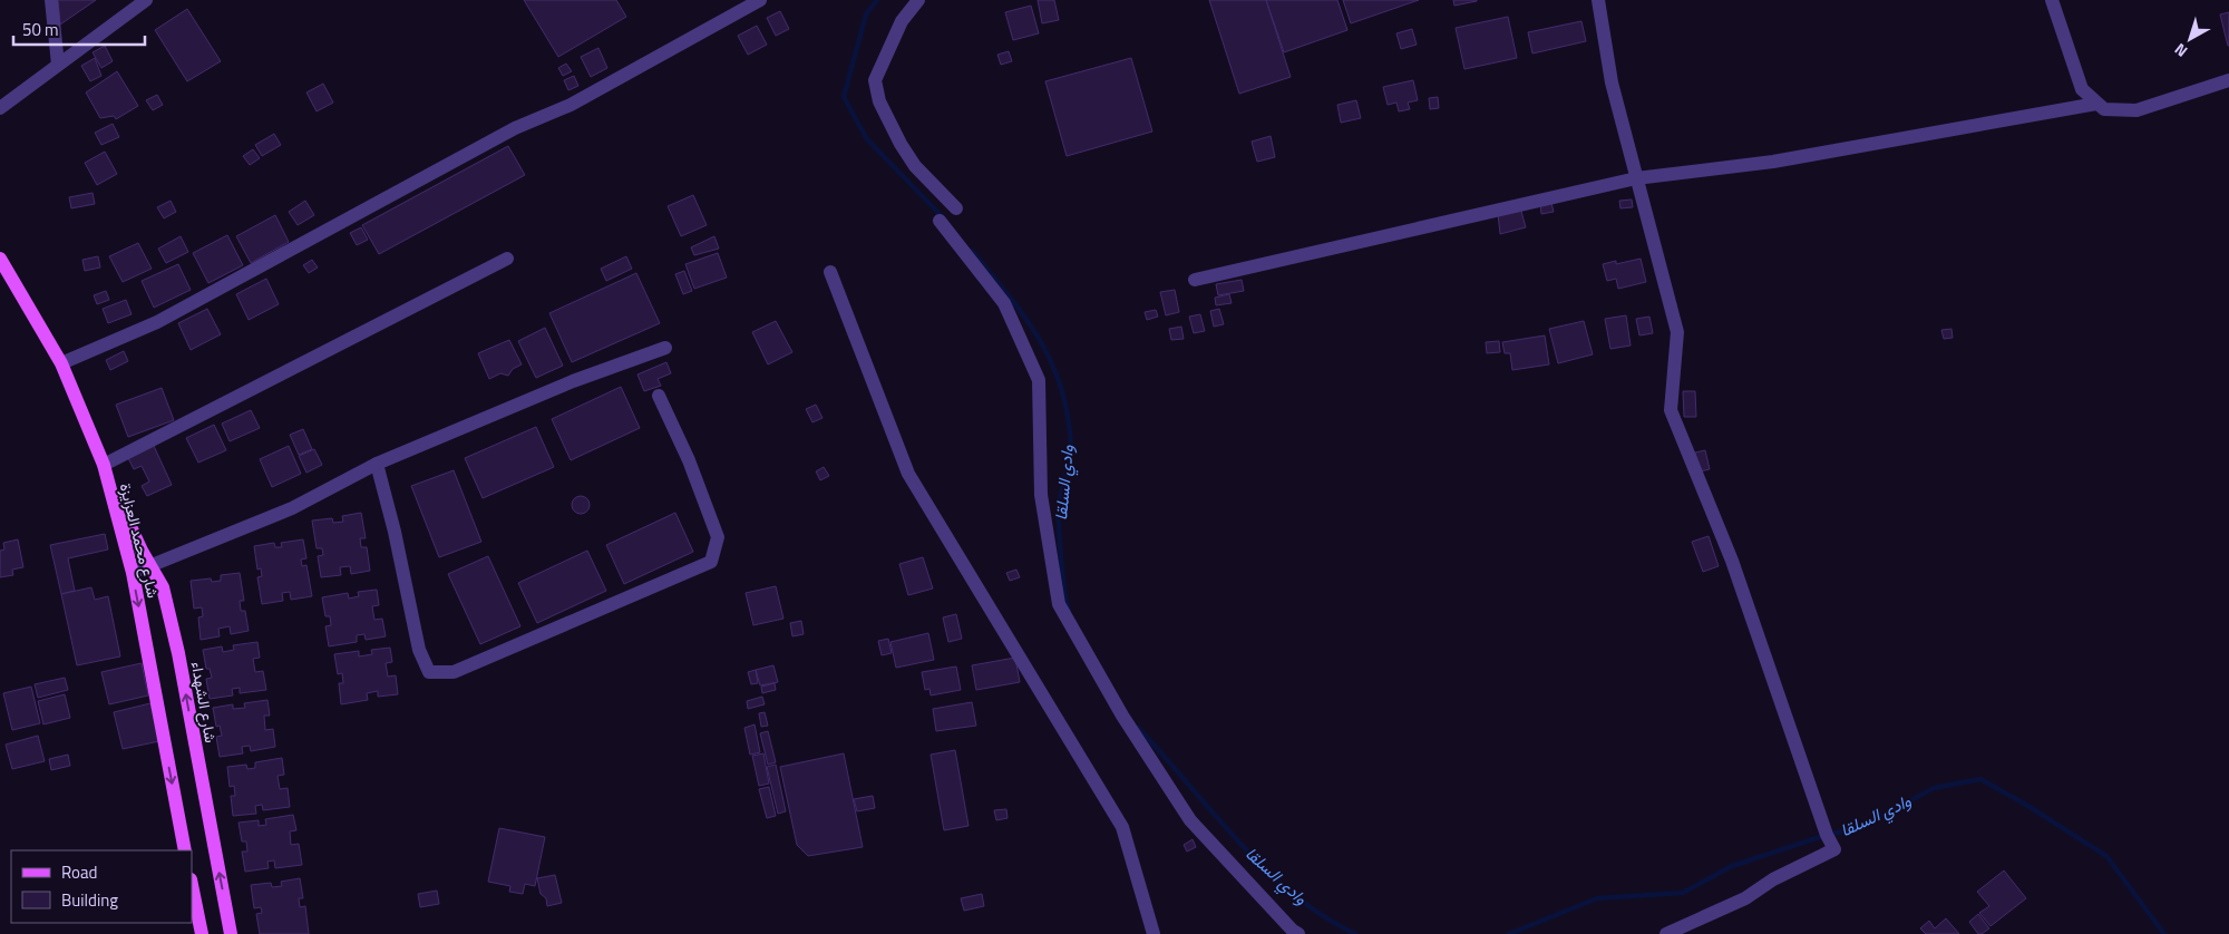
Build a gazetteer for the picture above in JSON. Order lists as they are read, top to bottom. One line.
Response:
{"streets":{"main road":["شارع محمد العزايزة","شارع الشهداء"]},"crossings":[["شارع محمد العزايزة","شارع الشهداء"]],"one_way":["شارع محمد العزايزة","شارع الشهداء"],"water":["وادي السلقا"],"legend":["Road","Building"],"scale_bar":"50 m","north":"bottom left"}
